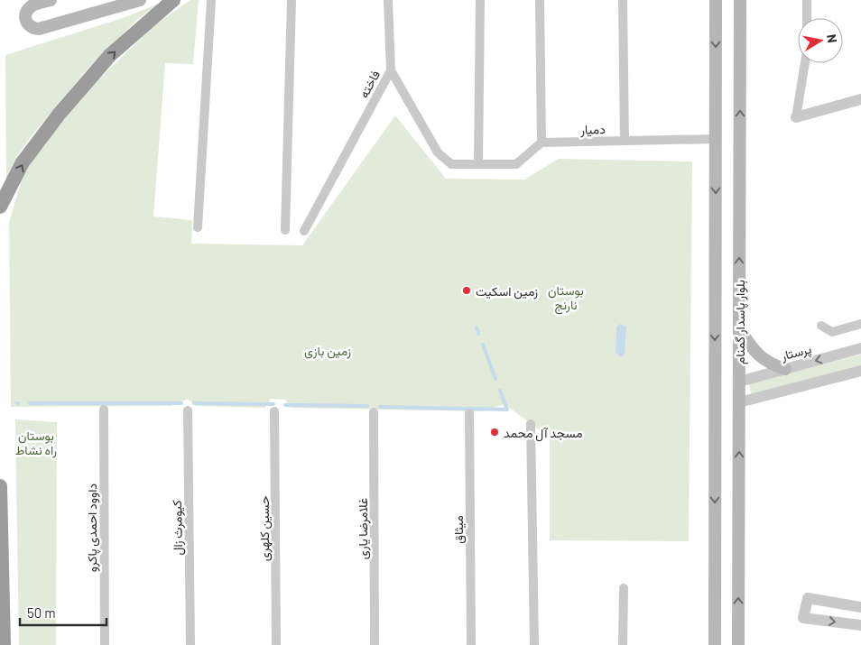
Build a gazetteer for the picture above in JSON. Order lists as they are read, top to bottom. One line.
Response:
{"streets":{"main road":["بلوار پاسدار گمنام"],"street":["فاخته","دمیار","پرستار","داوود احمدی پاکرو","کیومرث زال","حسین کلهری","غلامرضا یاری","میثاق"]},"crossings":[["دمیار","بلوار پاسدار گمنام"],["بلوار پاسدار گمنام","پرستار"]],"parks":["بوستان نارنج","زمین بازی","بوستان راه نشاط"],"places":["زمین اسکیت","مسجد آل محمد"],"scale_bar":"50 m","north":"right"}
